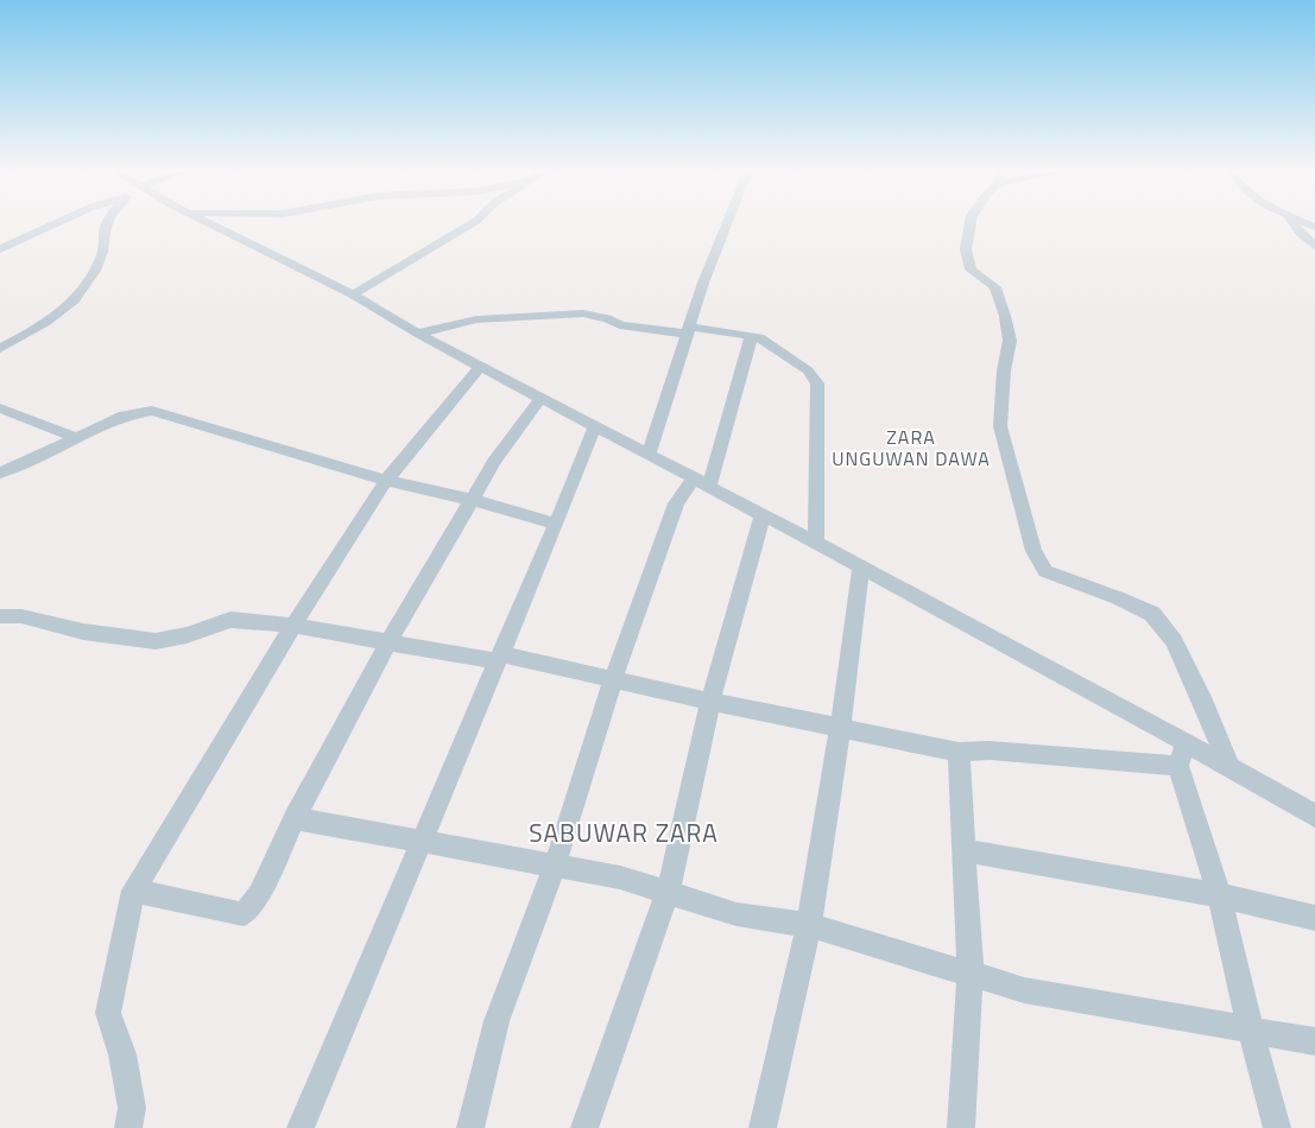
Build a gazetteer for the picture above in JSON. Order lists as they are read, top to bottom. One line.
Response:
{"districts":["ZARA UNGUWAN DAWA","SABUWAR ZARA"]}
